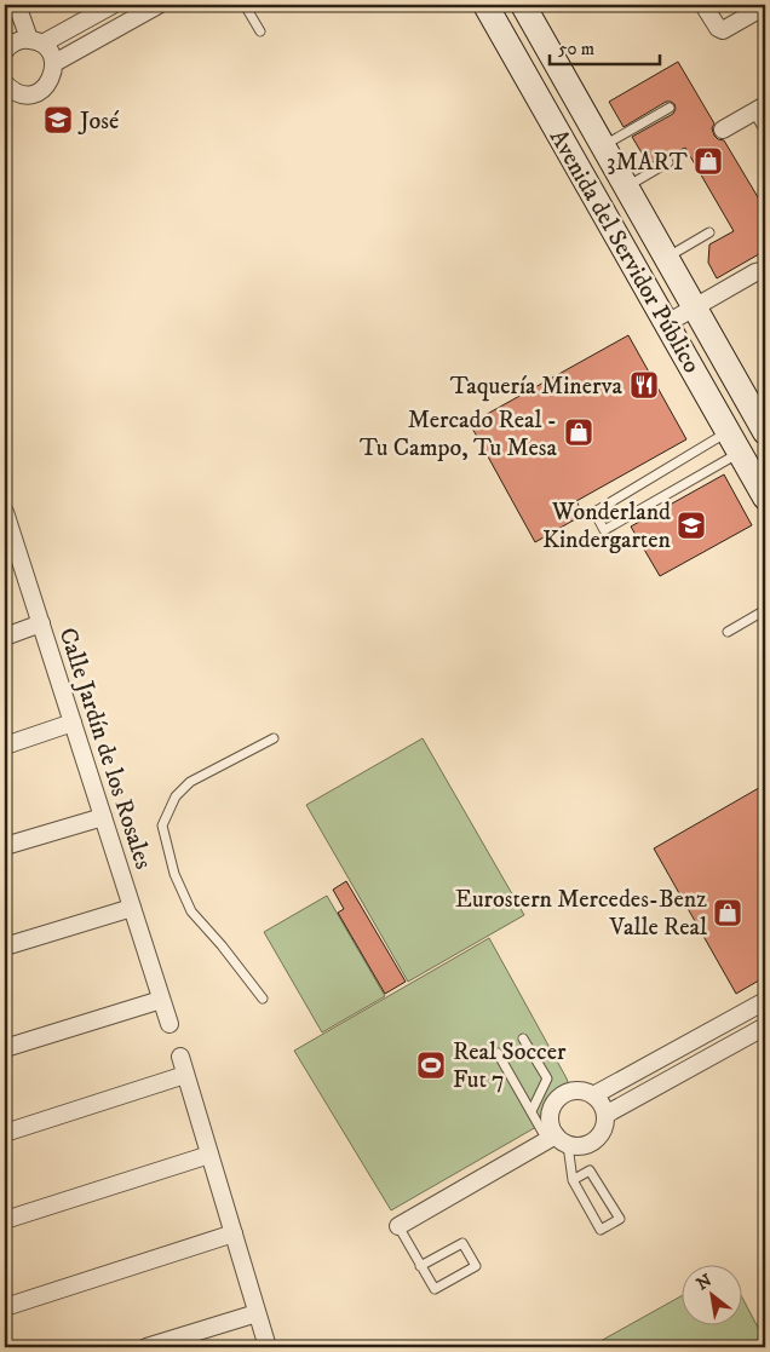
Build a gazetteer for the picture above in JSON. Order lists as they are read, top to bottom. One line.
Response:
{"streets":{"street":["Avenida del Servidor Público","Calle Jardín de los Rosales"]},"places":{"school or university":["José","Wonderland Kindergarten"],"shop":["3MART","Mercado Real - Tu Campo, Tu Mesa","Eurostern Mercedes-Benz Valle Real"],"restaurant":["Taquería Minerva"],"sports":["Real Soccer Fut 7"]},"scale_bar":"50 m","north":"top left"}
